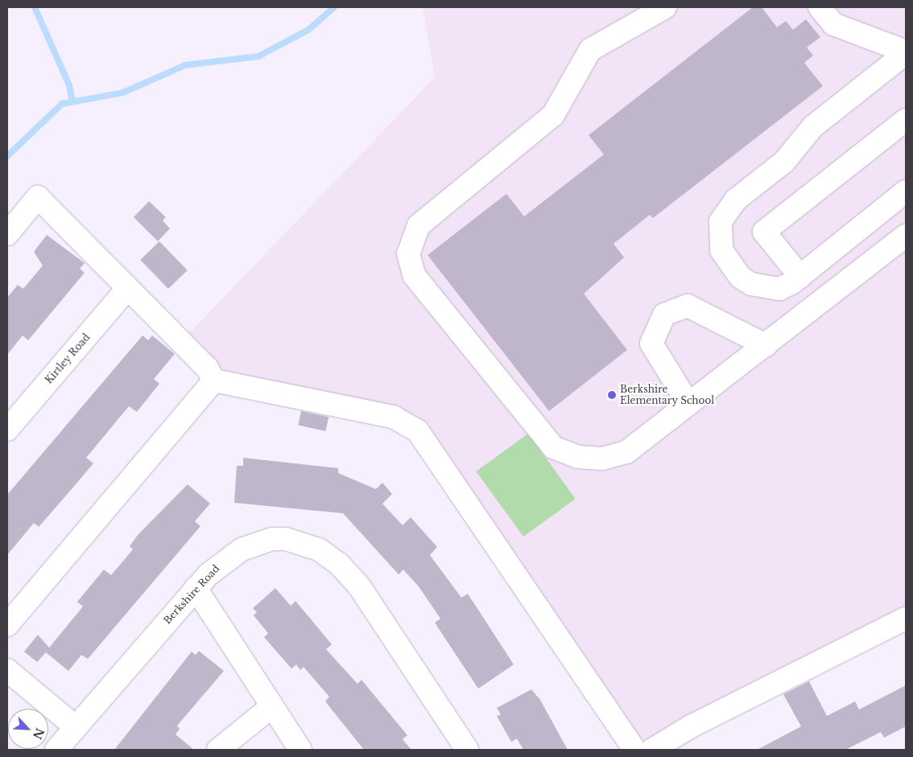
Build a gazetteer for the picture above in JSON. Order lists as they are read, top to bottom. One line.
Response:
{"streets":{"street":["Kirtley Road","Berkshire Road"]},"places":["Berkshire Elementary School"],"north":"bottom right"}
